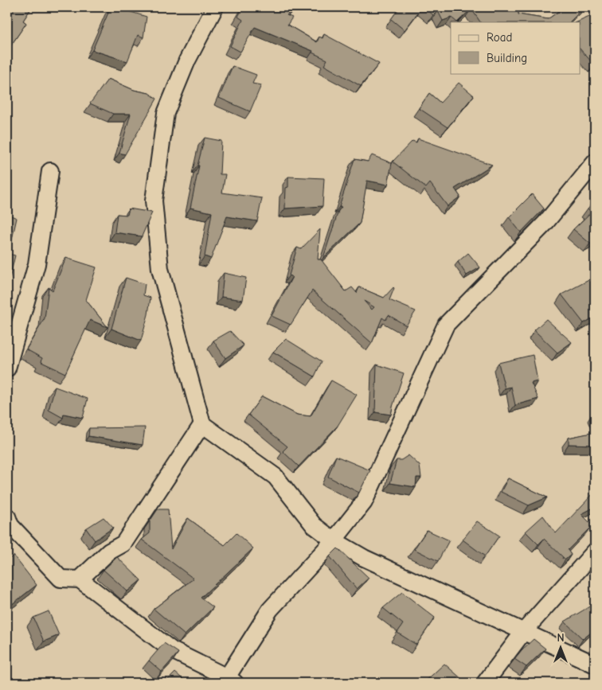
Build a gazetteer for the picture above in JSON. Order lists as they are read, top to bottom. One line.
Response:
{"legend":["Road","Building"],"north":"top"}
